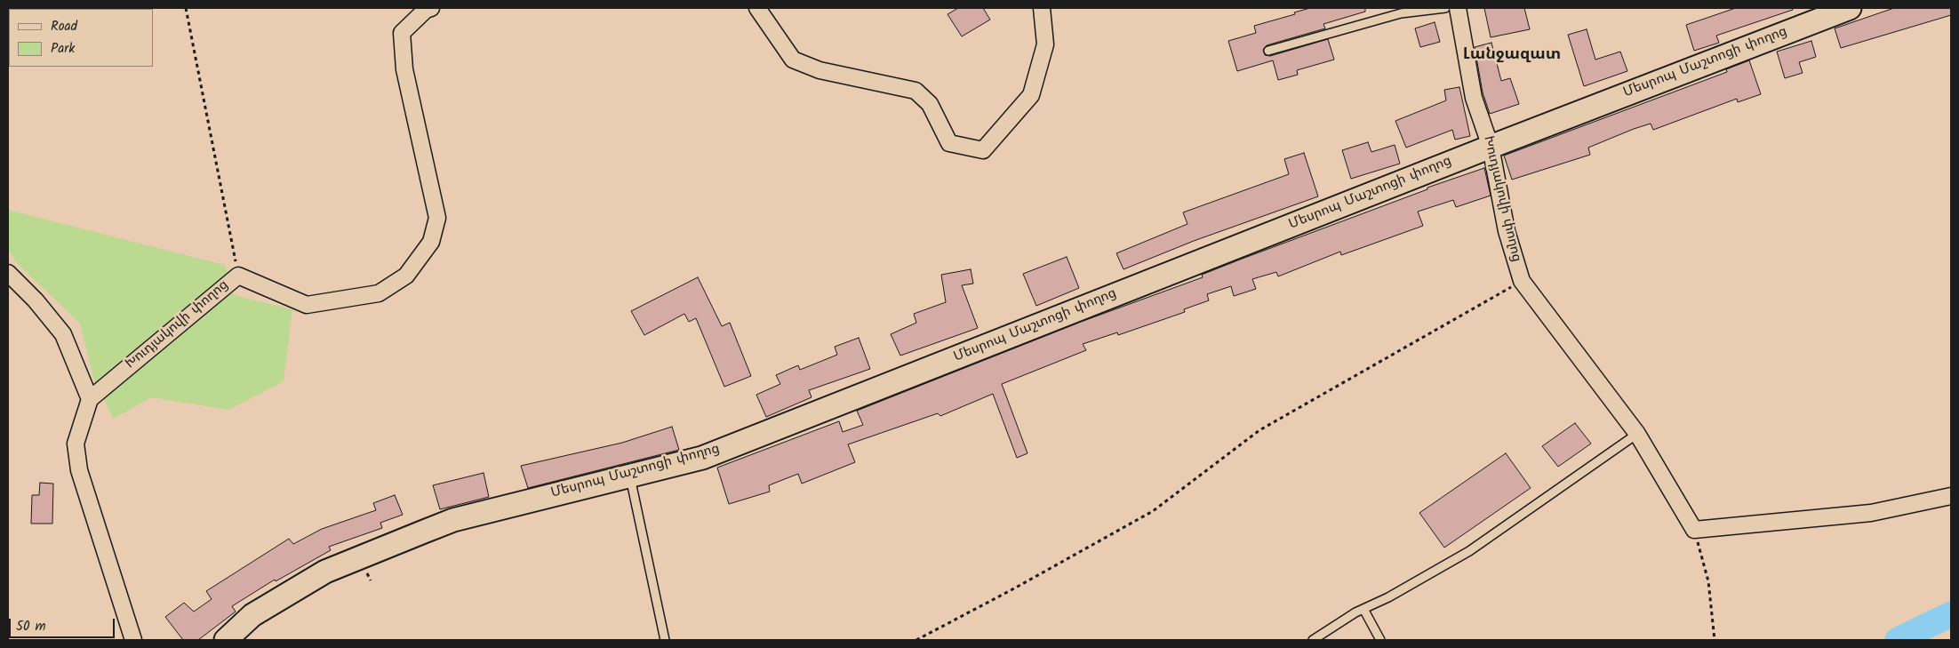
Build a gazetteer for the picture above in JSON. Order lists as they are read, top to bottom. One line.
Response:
{"streets":{"street":["Մեսրոպ Մաշտոցի փողոց","Խուդյակովի փողոց"]},"crossings":[["Մեսրոպ Մաշտոցի փողոց","Խուդյակովի փողոց"]],"districts":["Լանջազատ"],"legend":["Road","Park"],"scale_bar":"50 m"}
